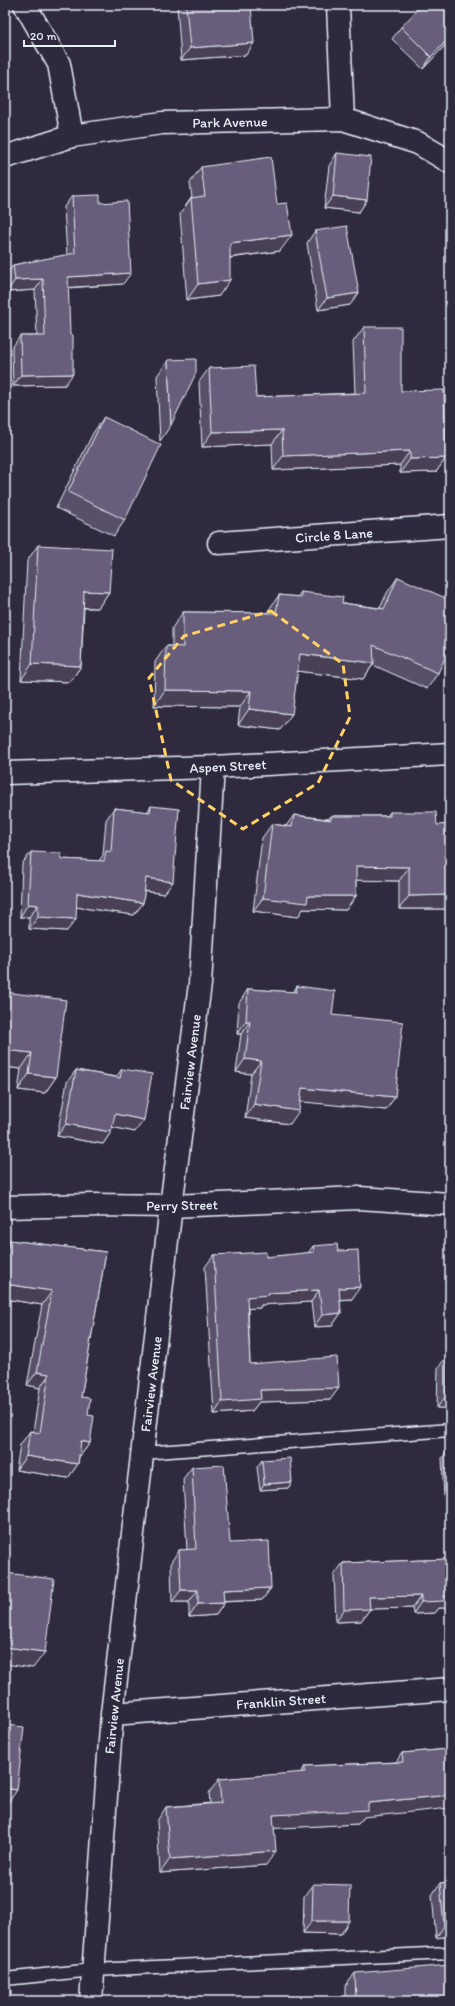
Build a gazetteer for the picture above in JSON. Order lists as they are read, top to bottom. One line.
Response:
{"streets":{"street":["Park Avenue","Circle 8 Lane","Aspen Street","Fairview Avenue","Perry Street","Franklin Street"]},"crossings":[["Aspen Street","Fairview Avenue"],["Fairview Avenue","Perry Street"],["Fairview Avenue","Franklin Street"]],"scale_bar":"20 m"}
